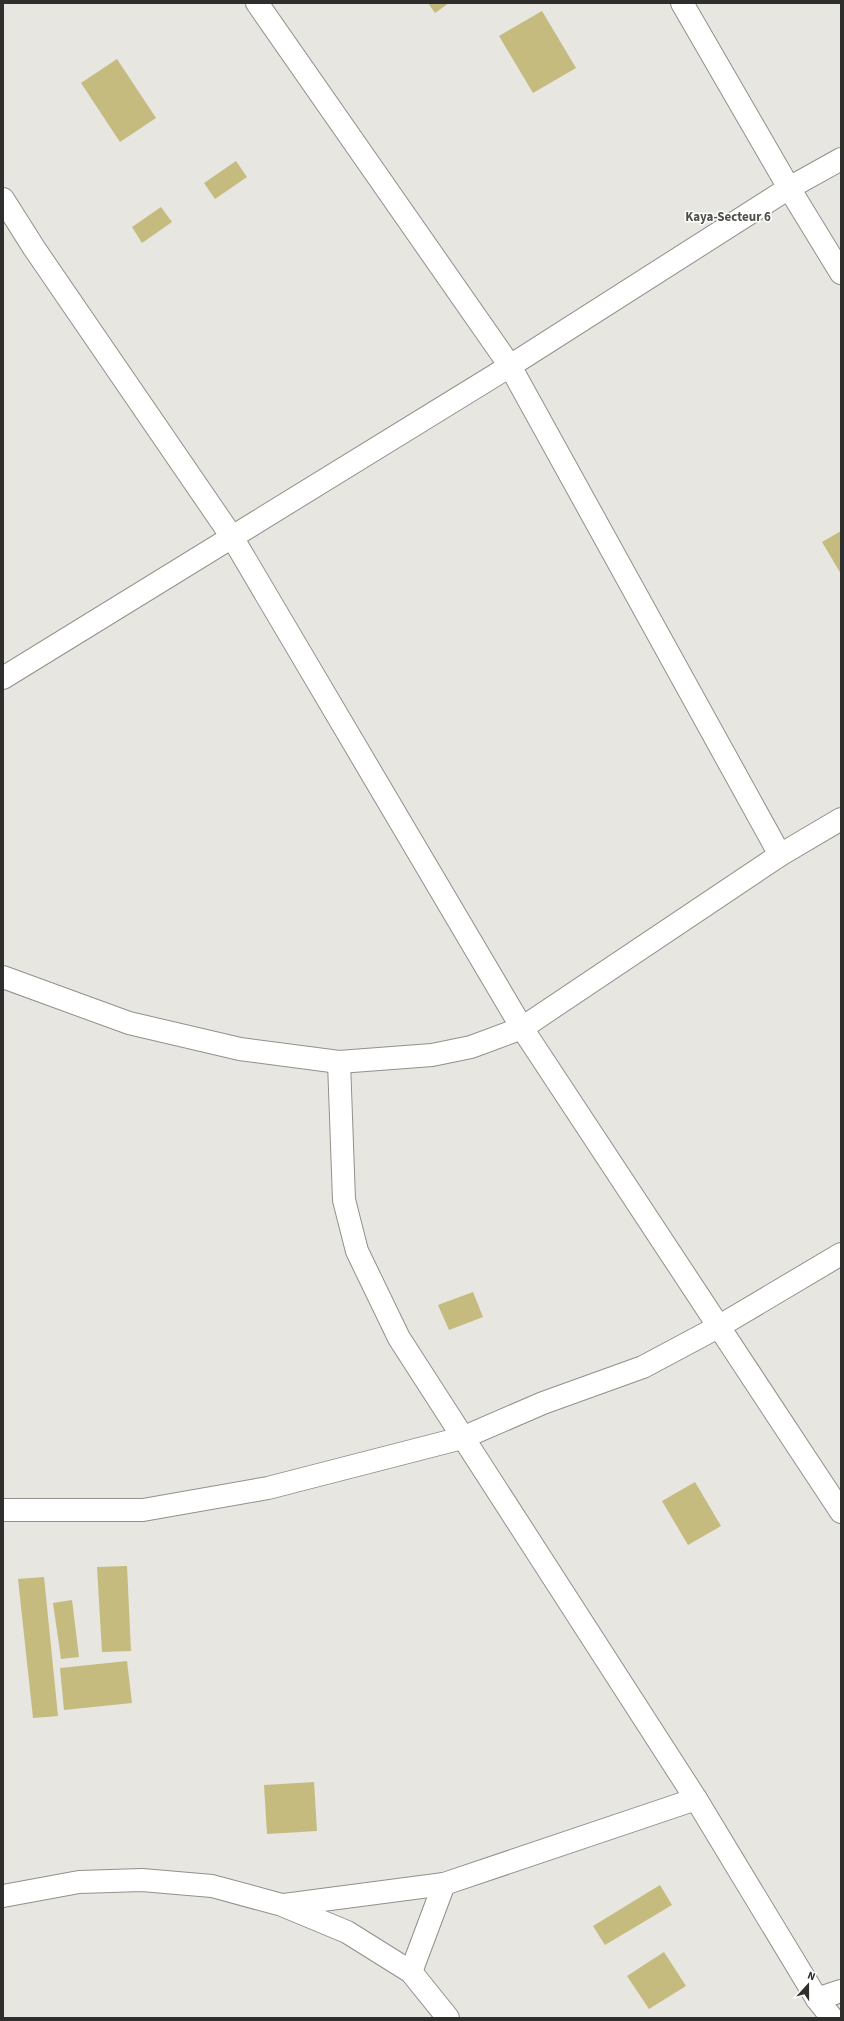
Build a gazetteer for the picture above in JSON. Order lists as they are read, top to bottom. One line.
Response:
{"districts":["Kaya-Secteur 6"],"north":"top"}
